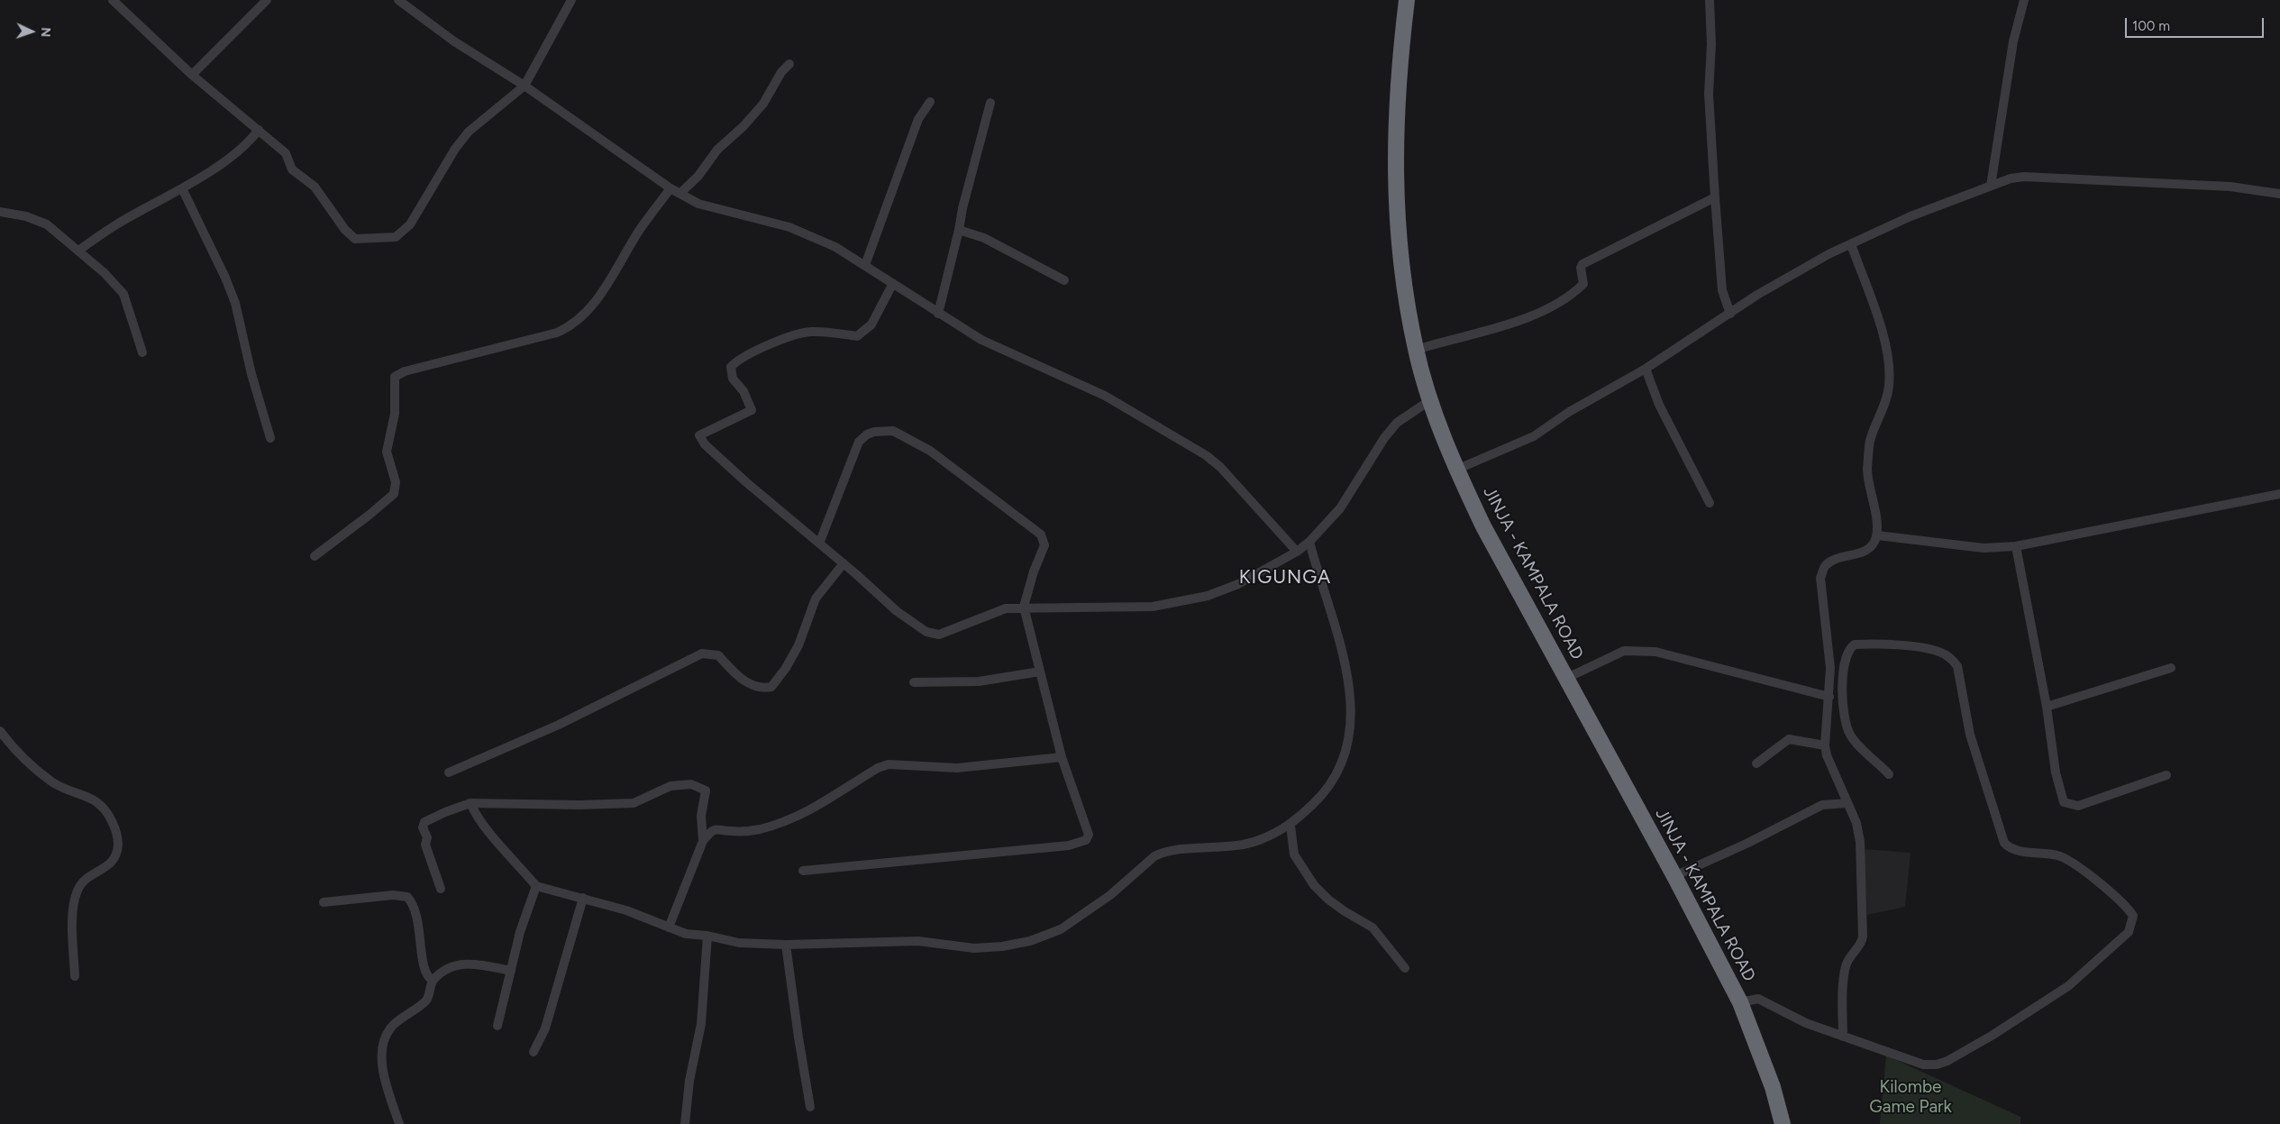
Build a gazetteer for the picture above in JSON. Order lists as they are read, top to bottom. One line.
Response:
{"streets":{"highway":["JINJA - KAMPALA ROAD"]},"districts":["KIGUNGA"],"parks":["Kilombe Game Park"],"scale_bar":"100 m","north":"right"}
